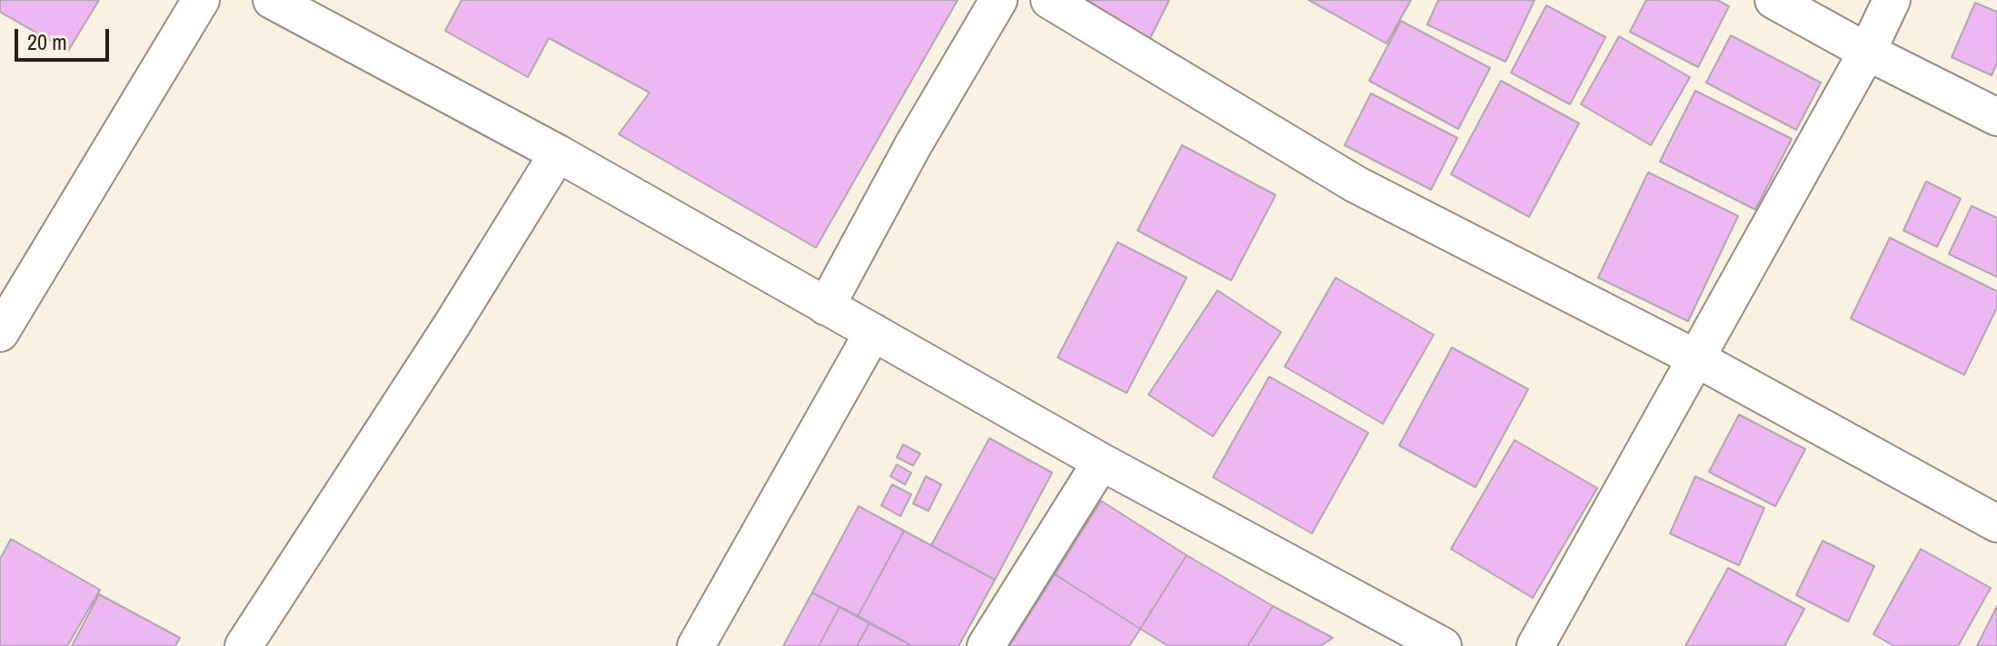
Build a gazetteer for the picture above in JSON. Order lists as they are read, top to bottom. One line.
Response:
{"scale_bar":"20 m"}
